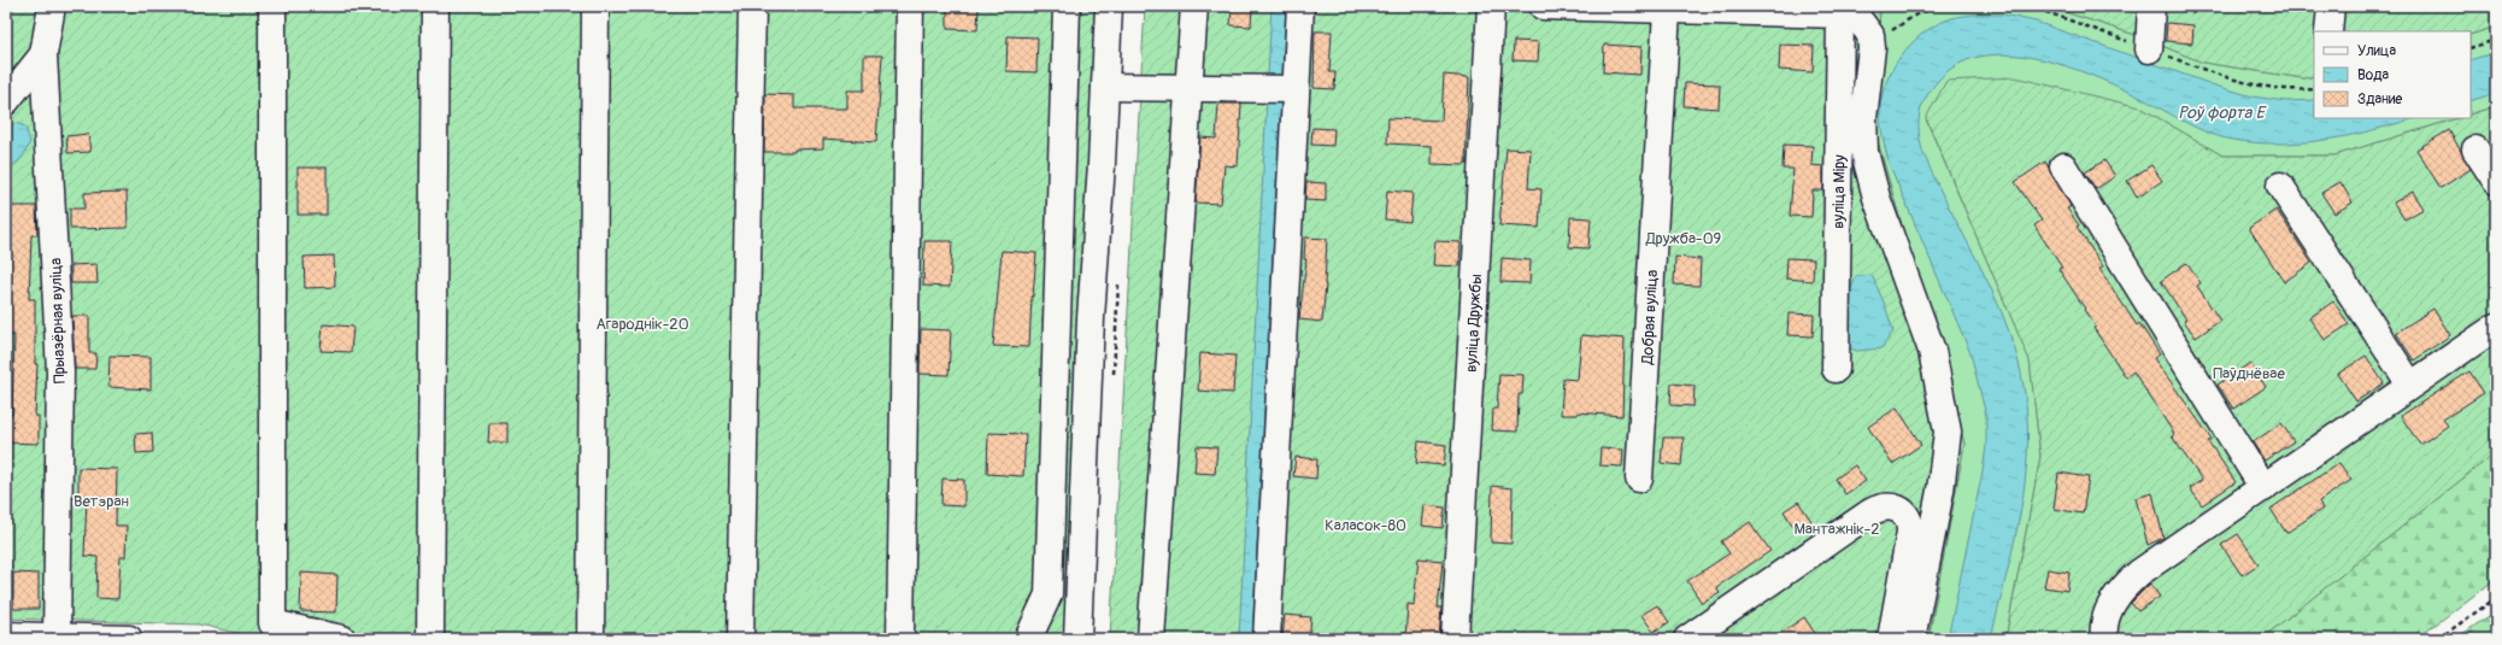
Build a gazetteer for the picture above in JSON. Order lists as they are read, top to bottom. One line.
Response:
{"streets":{"street":["вуліца Міру","Добрая вуліца","Прыазёрная вуліца","вуліца Дружбы"]},"water":["Роў форта Е"],"parks":["Дружба-09","Агароднік-20","Паўднёвае","Ветэран","Каласок-80","Мантажнік-2"],"legend":["Улица","Вода","Здание"]}
